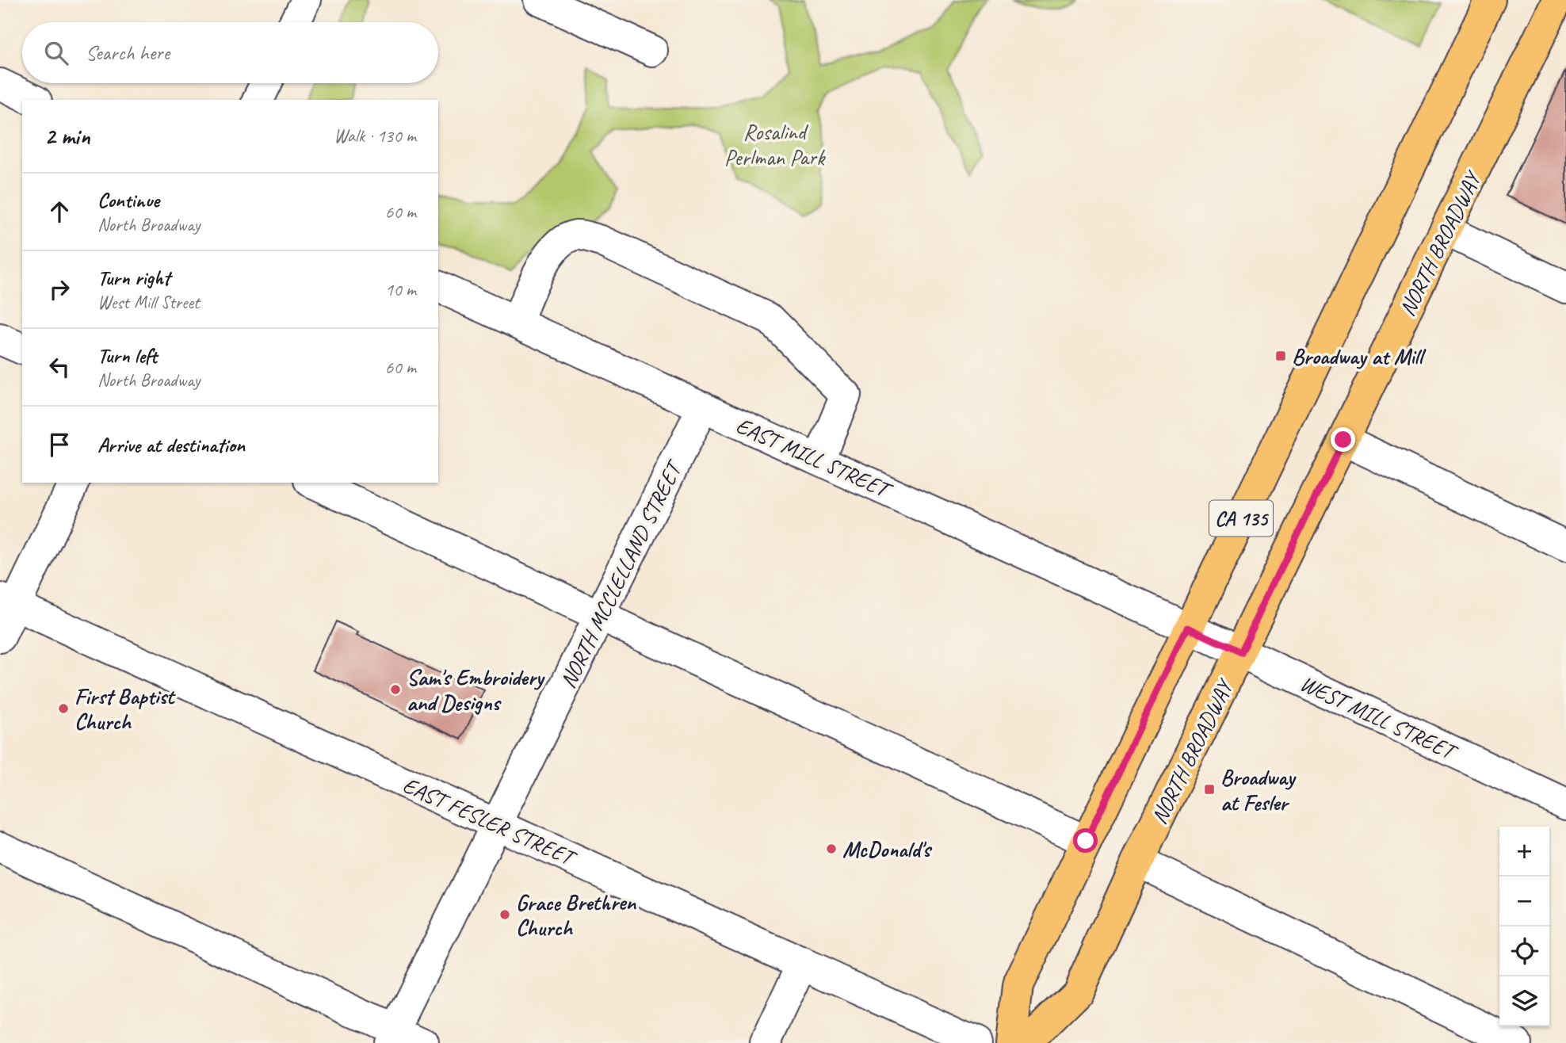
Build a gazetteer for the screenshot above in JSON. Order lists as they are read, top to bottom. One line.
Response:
{"streets":{"main road":["NORTH BROADWAY","CA 135"],"street":["EAST MILL STREET","NORTH MCCLELLAND STREET","WEST MILL STREET","EAST FESLER STREET"]},"crossings":[["NORTH BROADWAY","WEST MILL STREET"],["EAST MILL STREET","CA 135"],["EAST MILL STREET","NORTH MCCLELLAND STREET"],["EAST MILL STREET","WEST MILL STREET"],["CA 135","WEST MILL STREET"],["NORTH MCCLELLAND STREET","EAST FESLER STREET"]],"parks":["Rosalind Perlman Park"],"places":{"transit":["Broadway at Mill","Broadway at Fesler"],"other":["Sam's Embroidery and Designs","First Baptist Church","McDonald's","Grace Brethren Church"]},"page":{"search":"Search here","heading":["2 min","Walk · 130 m"],"list":[["Continue","North Broadway","60 m"],["Turn right","West Mill Street","10 m"],["Turn left","North Broadway","60 m"],"Arrive at destination"],"map_buttons":["+","−"]}}
